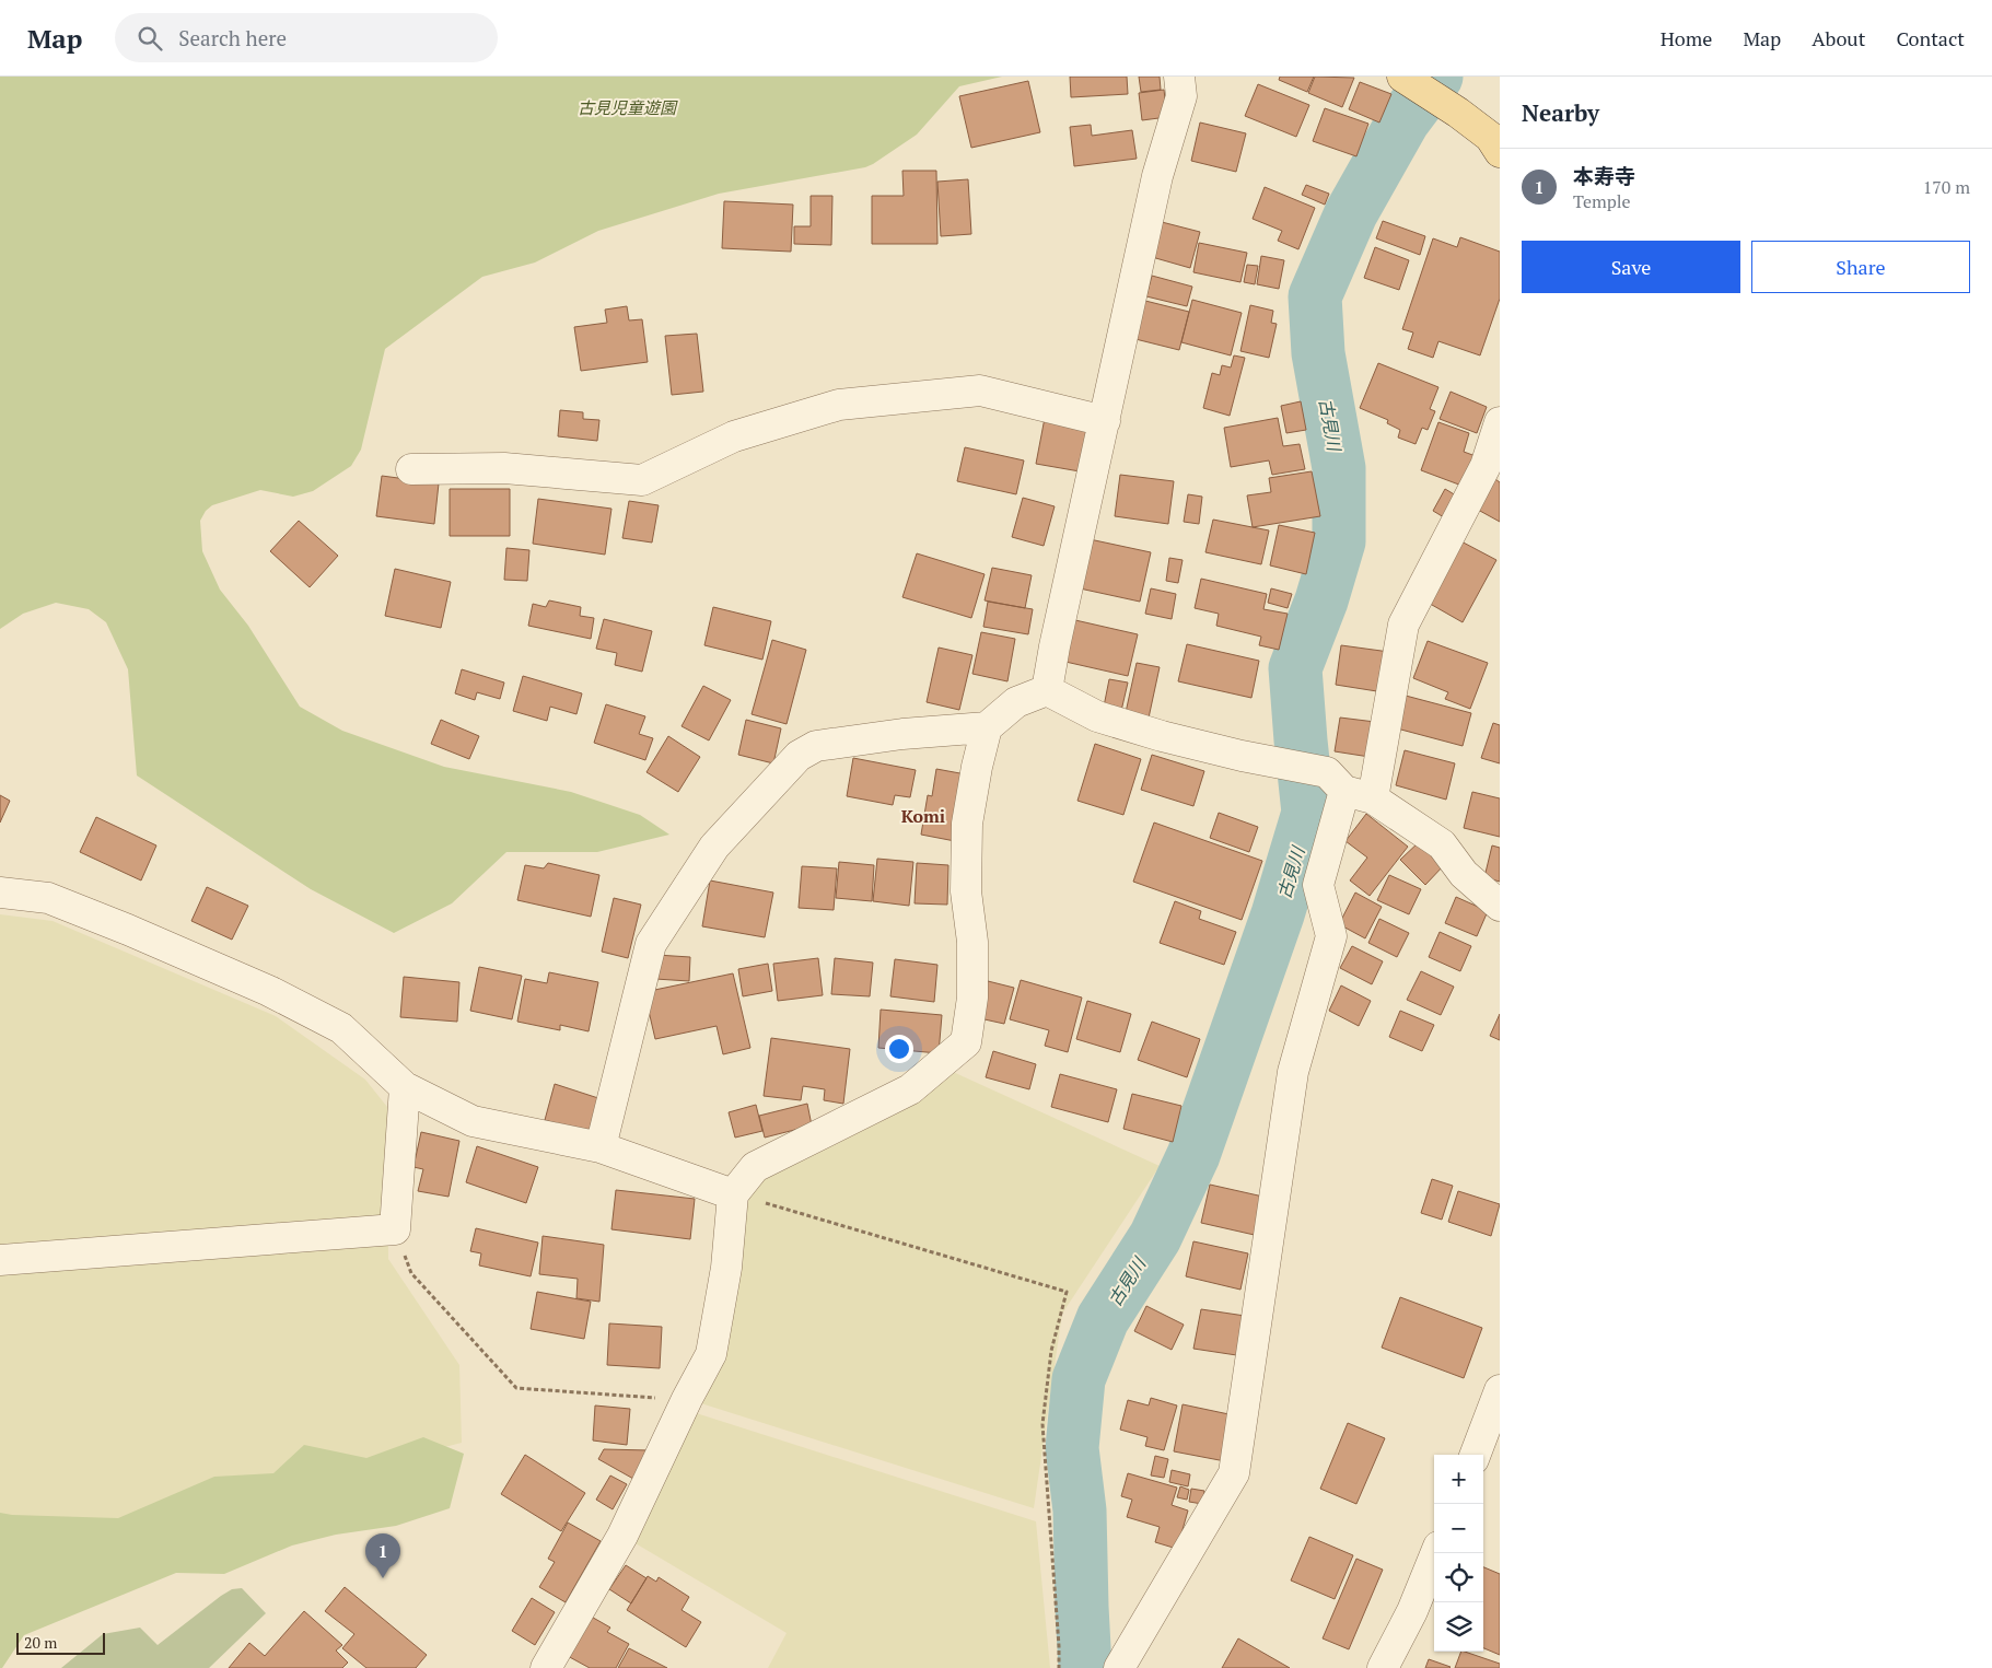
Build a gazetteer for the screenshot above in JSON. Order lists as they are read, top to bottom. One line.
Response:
{"districts":["Komi"],"water":["古見川"],"parks":["古見児童遊園"],"scale_bar":"20 m","page":{"header":"Map","search":"Search here","nav":["Home","Map","About","Contact"],"heading":"Nearby","list":[{"mark":"1","name":"本寿寺","note":"Temple","value":"170 m"}],"buttons":["Save","Share"],"map_buttons":["+","−"],"pins":"1","scale":"20 m"}}
